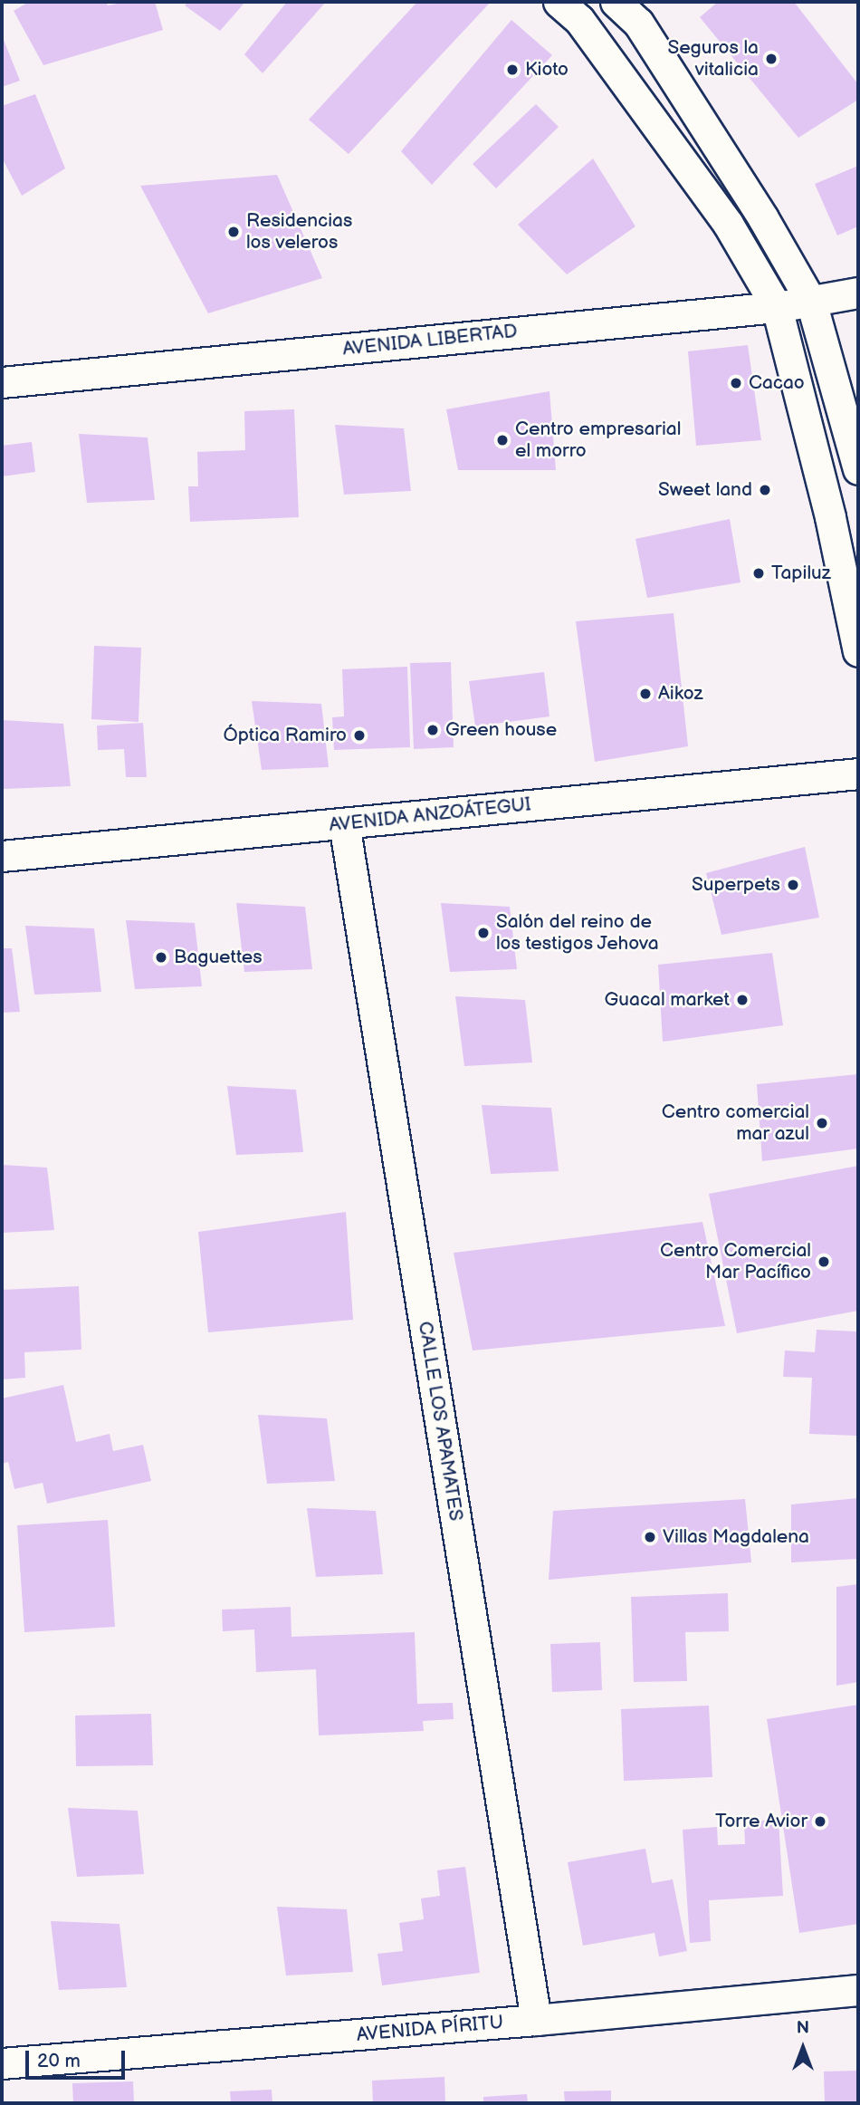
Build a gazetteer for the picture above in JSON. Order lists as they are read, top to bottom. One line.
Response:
{"streets":{"street":["AVENIDA LIBERTAD","AVENIDA ANZOÁTEGUI","CALLE LOS APAMATES","AVENIDA PÍRITU"]},"crossings":[["AVENIDA ANZOÁTEGUI","CALLE LOS APAMATES"],["CALLE LOS APAMATES","AVENIDA PÍRITU"]],"places":["Seguros la vitalicia","Kioto","Residencias los veleros","Cacao","Centro empresarial el morro","Sweet land","Tapiluz","Aikoz","Green house","Óptica Ramiro","Superpets","Salón del reino de los testigos Jehova","Baguettes","Guacal market","Centro comercial mar azul","Centro Comercial Mar Pacífico","Villas Magdalena","Torre Avior"],"scale_bar":"20 m","north":"top"}
